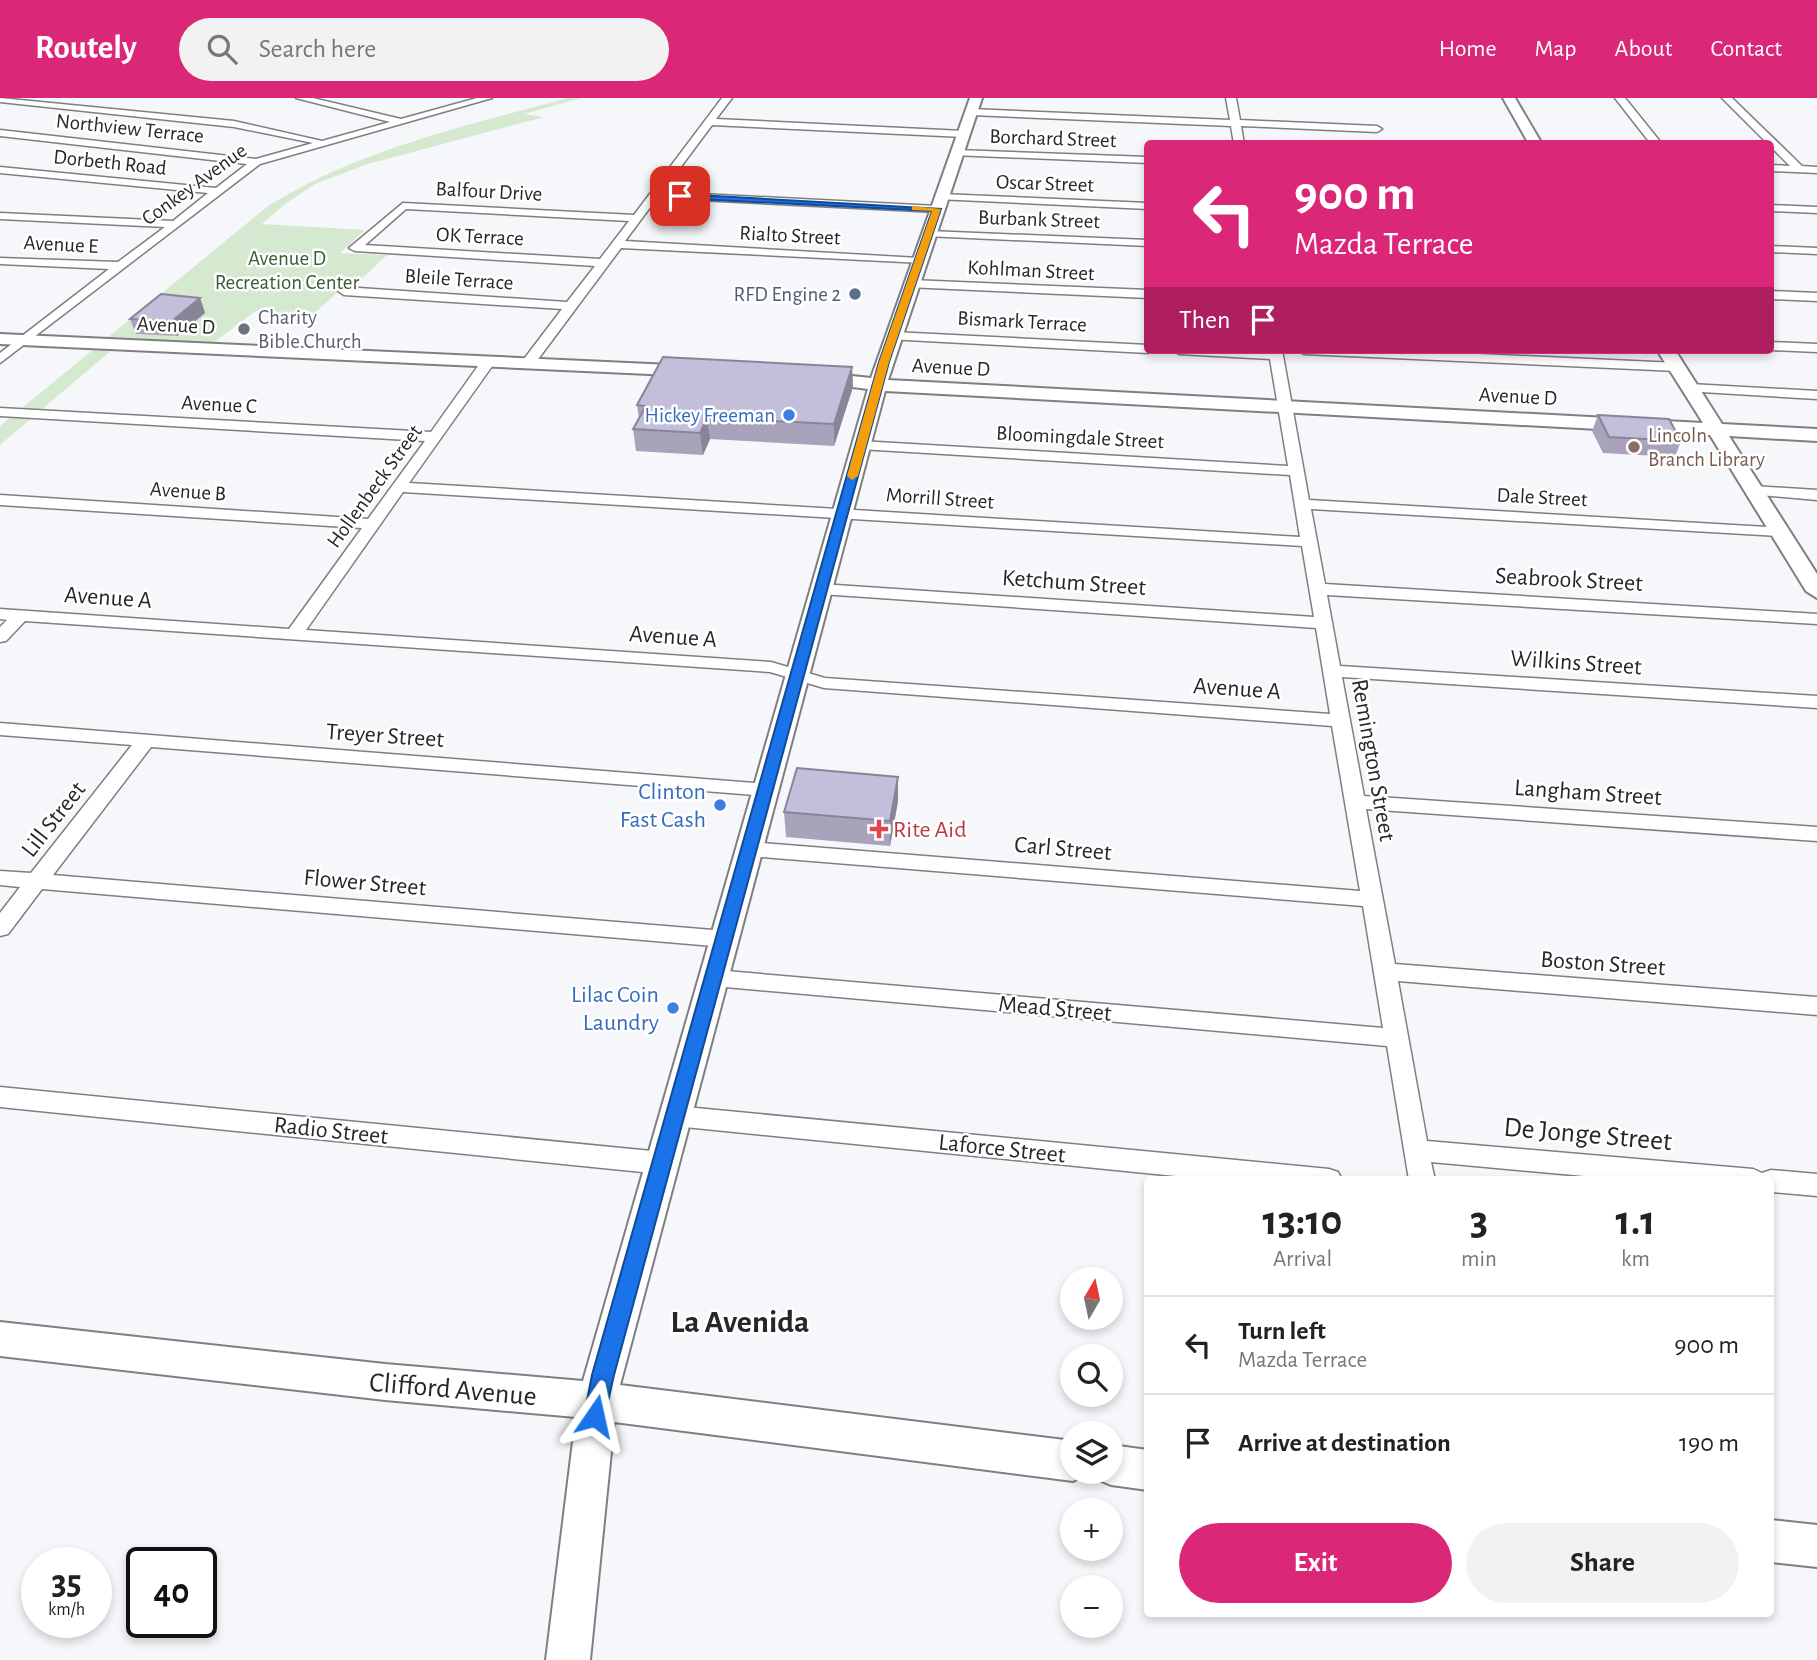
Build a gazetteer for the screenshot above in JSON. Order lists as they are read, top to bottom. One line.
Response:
{"streets":{"street":["Northview Terrace","Borchard Street","Dorbeth Road","Oscar Street","Conkey Avenue","Balfour Drive","Burbank Street","Rialto Street","OK Terrace","Avenue E","Kohlman Street","Bleile Terrace","Bismark Terrace","Avenue D","Avenue C","Bloomingdale Street","Hollenbeck Street","Avenue B","Dale Street","Morrill Street","Seabrook Street","Ketchum Street","Avenue A","Wilkins Street","Treyer Street","Remington Street","Langham Street","Lill Street","Carl Street","Flower Street","Boston Street","Mead Street","Radio Street","De Jonge Street","Laforce Street","Clifford Avenue"]},"crossings":[["Northview Terrace","Conkey Avenue"],["Dorbeth Road","Conkey Avenue"],["Conkey Avenue","Avenue E"],["Conkey Avenue","Avenue D"],["Balfour Drive","OK Terrace"],["Avenue D","Hollenbeck Street"],["Avenue D","Remington Street"],["Avenue C","Hollenbeck Street"],["Bloomingdale Street","Remington Street"],["Hollenbeck Street","Avenue B"],["Hollenbeck Street","Morrill Street"],["Hollenbeck Street","Avenue A"],["Dale Street","Remington Street"],["Morrill Street","Remington Street"],["Seabrook Street","Remington Street"],["Ketchum Street","Remington Street"],["Avenue A","Remington Street"],["Wilkins Street","Remington Street"],["Treyer Street","Lill Street"],["Remington Street","Langham Street"],["Remington Street","Carl Street"],["Remington Street","Boston Street"],["Remington Street","Mead Street"],["Remington Street","De Jonge Street"],["Lill Street","Flower Street"]],"districts":["La Avenida"],"parks":["Avenue D Recreation Center"],"places":{"other":["RFD Engine 2","Charity Bible Church","Hickey Freeman","Lincoln Branch Library","Clinton Fast Cash","Lilac Coin Laundry"],"health":["Rite Aid"]},"north":"top","page":{"header":"Routely","search":"Search here","nav":["Home","Map","About","Contact"],"turn":["900 m","Mazda Terrace"],"then":"Then","eta":["13:10","Arrival","3","min","1.1","km"],"map_buttons":["+","−"],"list":[{"name":"Turn left","note":"Mazda Terrace","value":"900 m"},{"name":"Arrive at destination","value":"190 m"}],"buttons":["Exit","Share"],"speed":"35 km/h","limit":"40"}}
